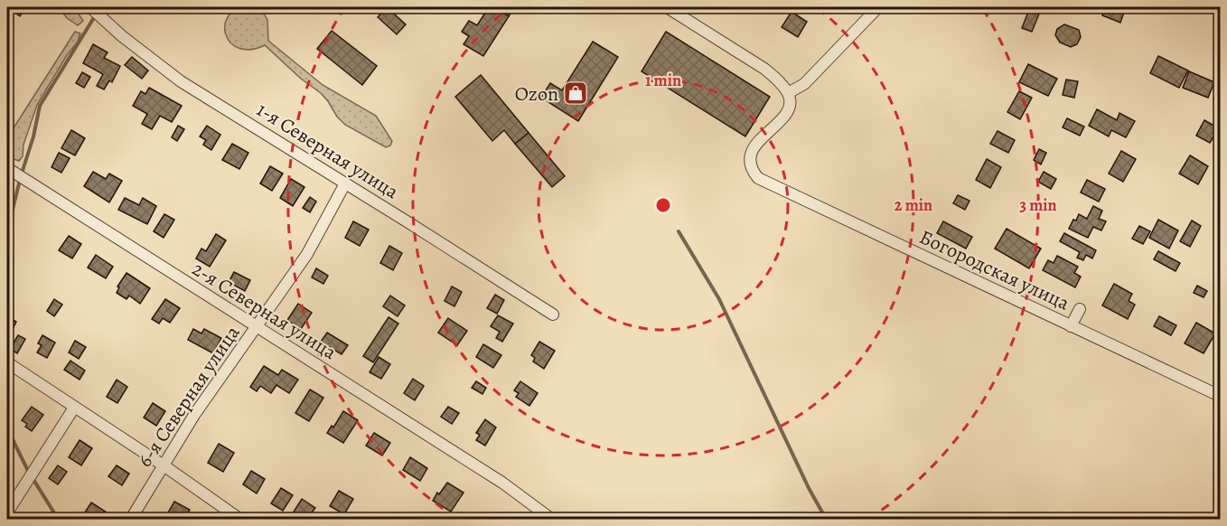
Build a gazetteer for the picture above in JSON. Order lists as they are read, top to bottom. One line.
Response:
{"streets":{"street":["1-я Северная улица","Богородская улица","2-я Северная улица","6-я Северная улица"]},"crossings":[["1-я Северная улица","6-я Северная улица"],["2-я Северная улица","6-я Северная улица"]],"places":{"shop":["Ozon"]},"rings":["1 min","2 min","3 min"]}
